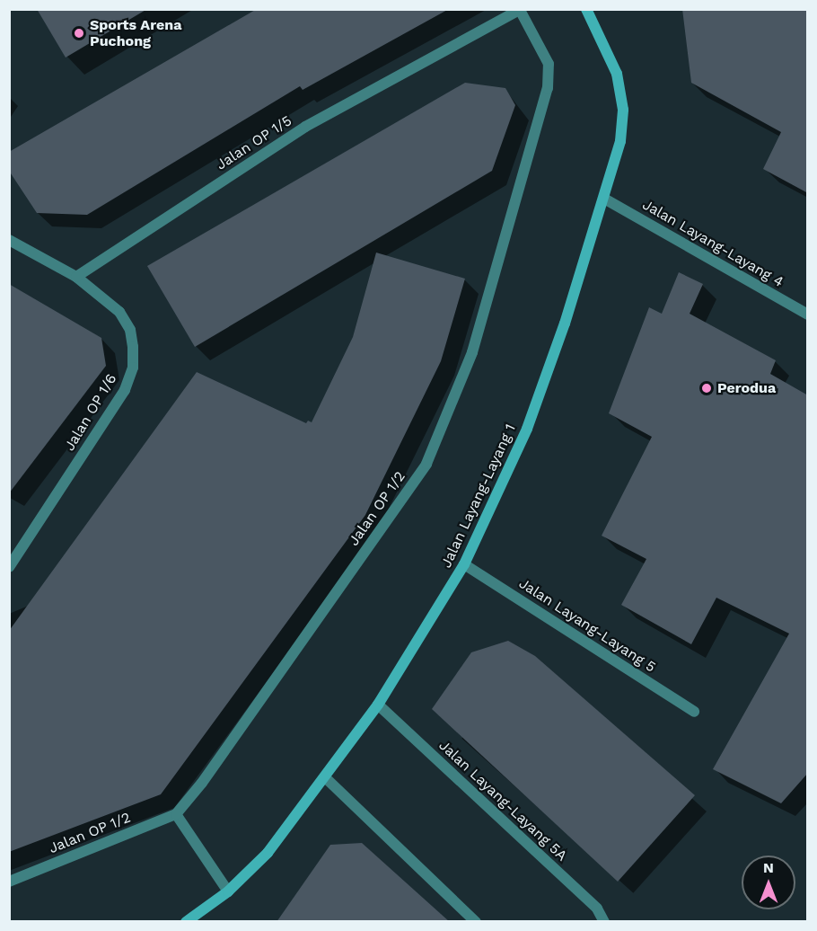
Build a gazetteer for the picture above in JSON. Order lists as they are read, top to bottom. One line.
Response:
{"streets":{"street":["Jalan OP 1/5","Jalan Layang-Layang 4","Jalan OP 1/6","Jalan Layang-Layang 1","Jalan OP 1/2","Jalan Layang-Layang 5","Jalan Layang-Layang 5A"]},"crossings":[["Jalan OP 1/5","Jalan OP 1/6"],["Jalan OP 1/5","Jalan OP 1/2"],["Jalan Layang-Layang 4","Jalan Layang-Layang 1"],["Jalan Layang-Layang 1","Jalan Layang-Layang 5"],["Jalan Layang-Layang 1","Jalan Layang-Layang 5A"]],"places":["Sports Arena Puchong","Perodua"],"north":"top"}
